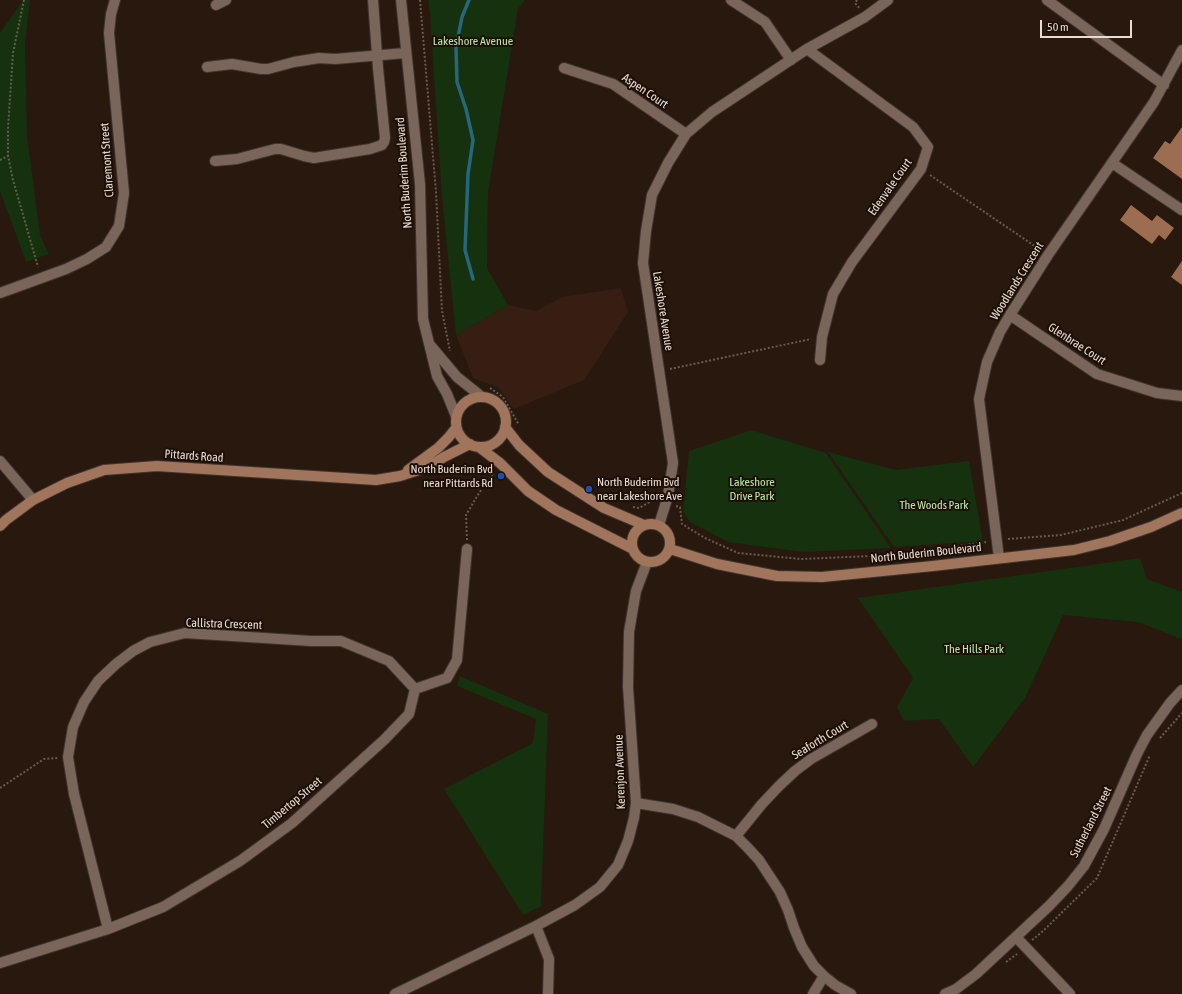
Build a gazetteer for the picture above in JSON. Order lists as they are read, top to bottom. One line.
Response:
{"streets":{"street":["Aspen Court","Claremont Street","North Buderim Boulevard","Edenvale Court","Woodlands Crescent","Lakeshore Avenue","Glenbrae Court","Pittards Road","Callistra Crescent","Seaforth Court","Kerenjon Avenue","Timbertop Street","Sutherland Street"]},"crossings":[["Aspen Court","Lakeshore Avenue"],["North Buderim Boulevard","Woodlands Crescent"],["North Buderim Boulevard","Lakeshore Avenue"],["North Buderim Boulevard","Pittards Road"],["North Buderim Boulevard","Kerenjon Avenue"],["Edenvale Court","Lakeshore Avenue"],["Woodlands Crescent","Glenbrae Court"],["Lakeshore Avenue","Kerenjon Avenue"],["Callistra Crescent","Timbertop Street"]],"parks":["Lakeshore Avenue","Lakeshore Drive Park","The Woods Park","The Hills Park"],"places":["North Buderim Bvd near Pittards Rd","North Buderim Bvd near Lakeshore Ave"],"scale_bar":"50 m"}
